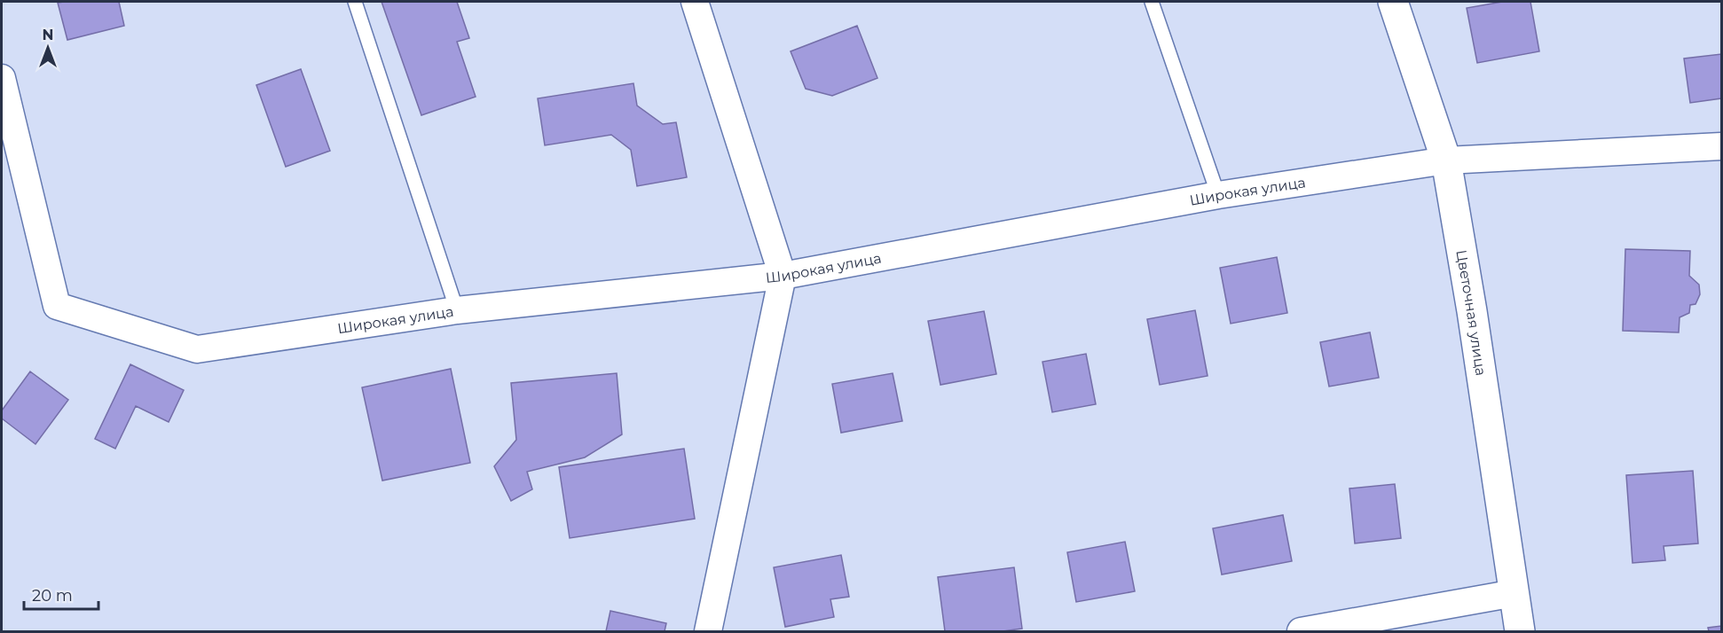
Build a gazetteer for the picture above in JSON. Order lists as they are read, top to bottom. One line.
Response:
{"streets":{"street":["Широкая улица","Цветочная улица"]},"crossings":[["Широкая улица","Цветочная улица"]],"scale_bar":"20 m","north":"top"}
